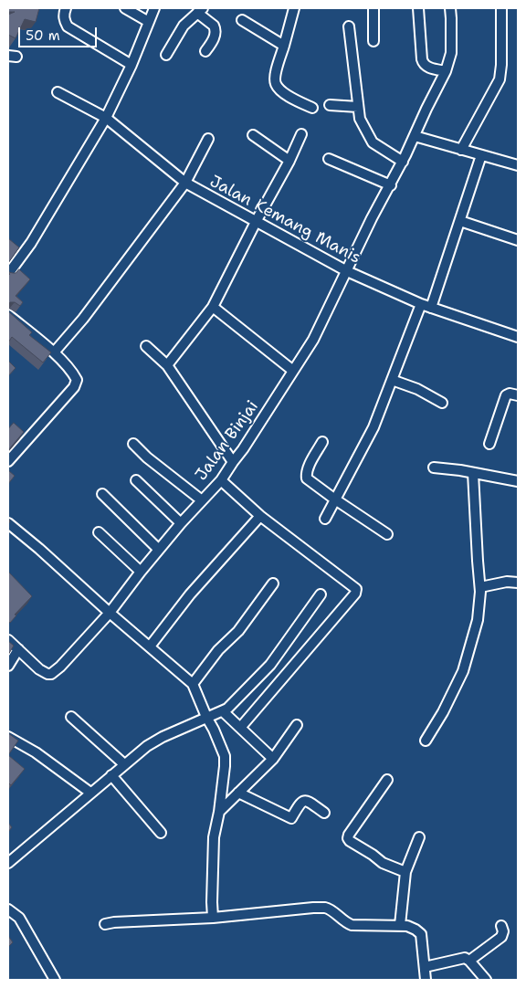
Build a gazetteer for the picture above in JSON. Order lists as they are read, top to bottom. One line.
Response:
{"streets":{"street":["Jalan Kemang Manis","Jalan Binjai"]},"crossings":[["Jalan Kemang Manis","Jalan Binjai"]],"scale_bar":"50 m"}
